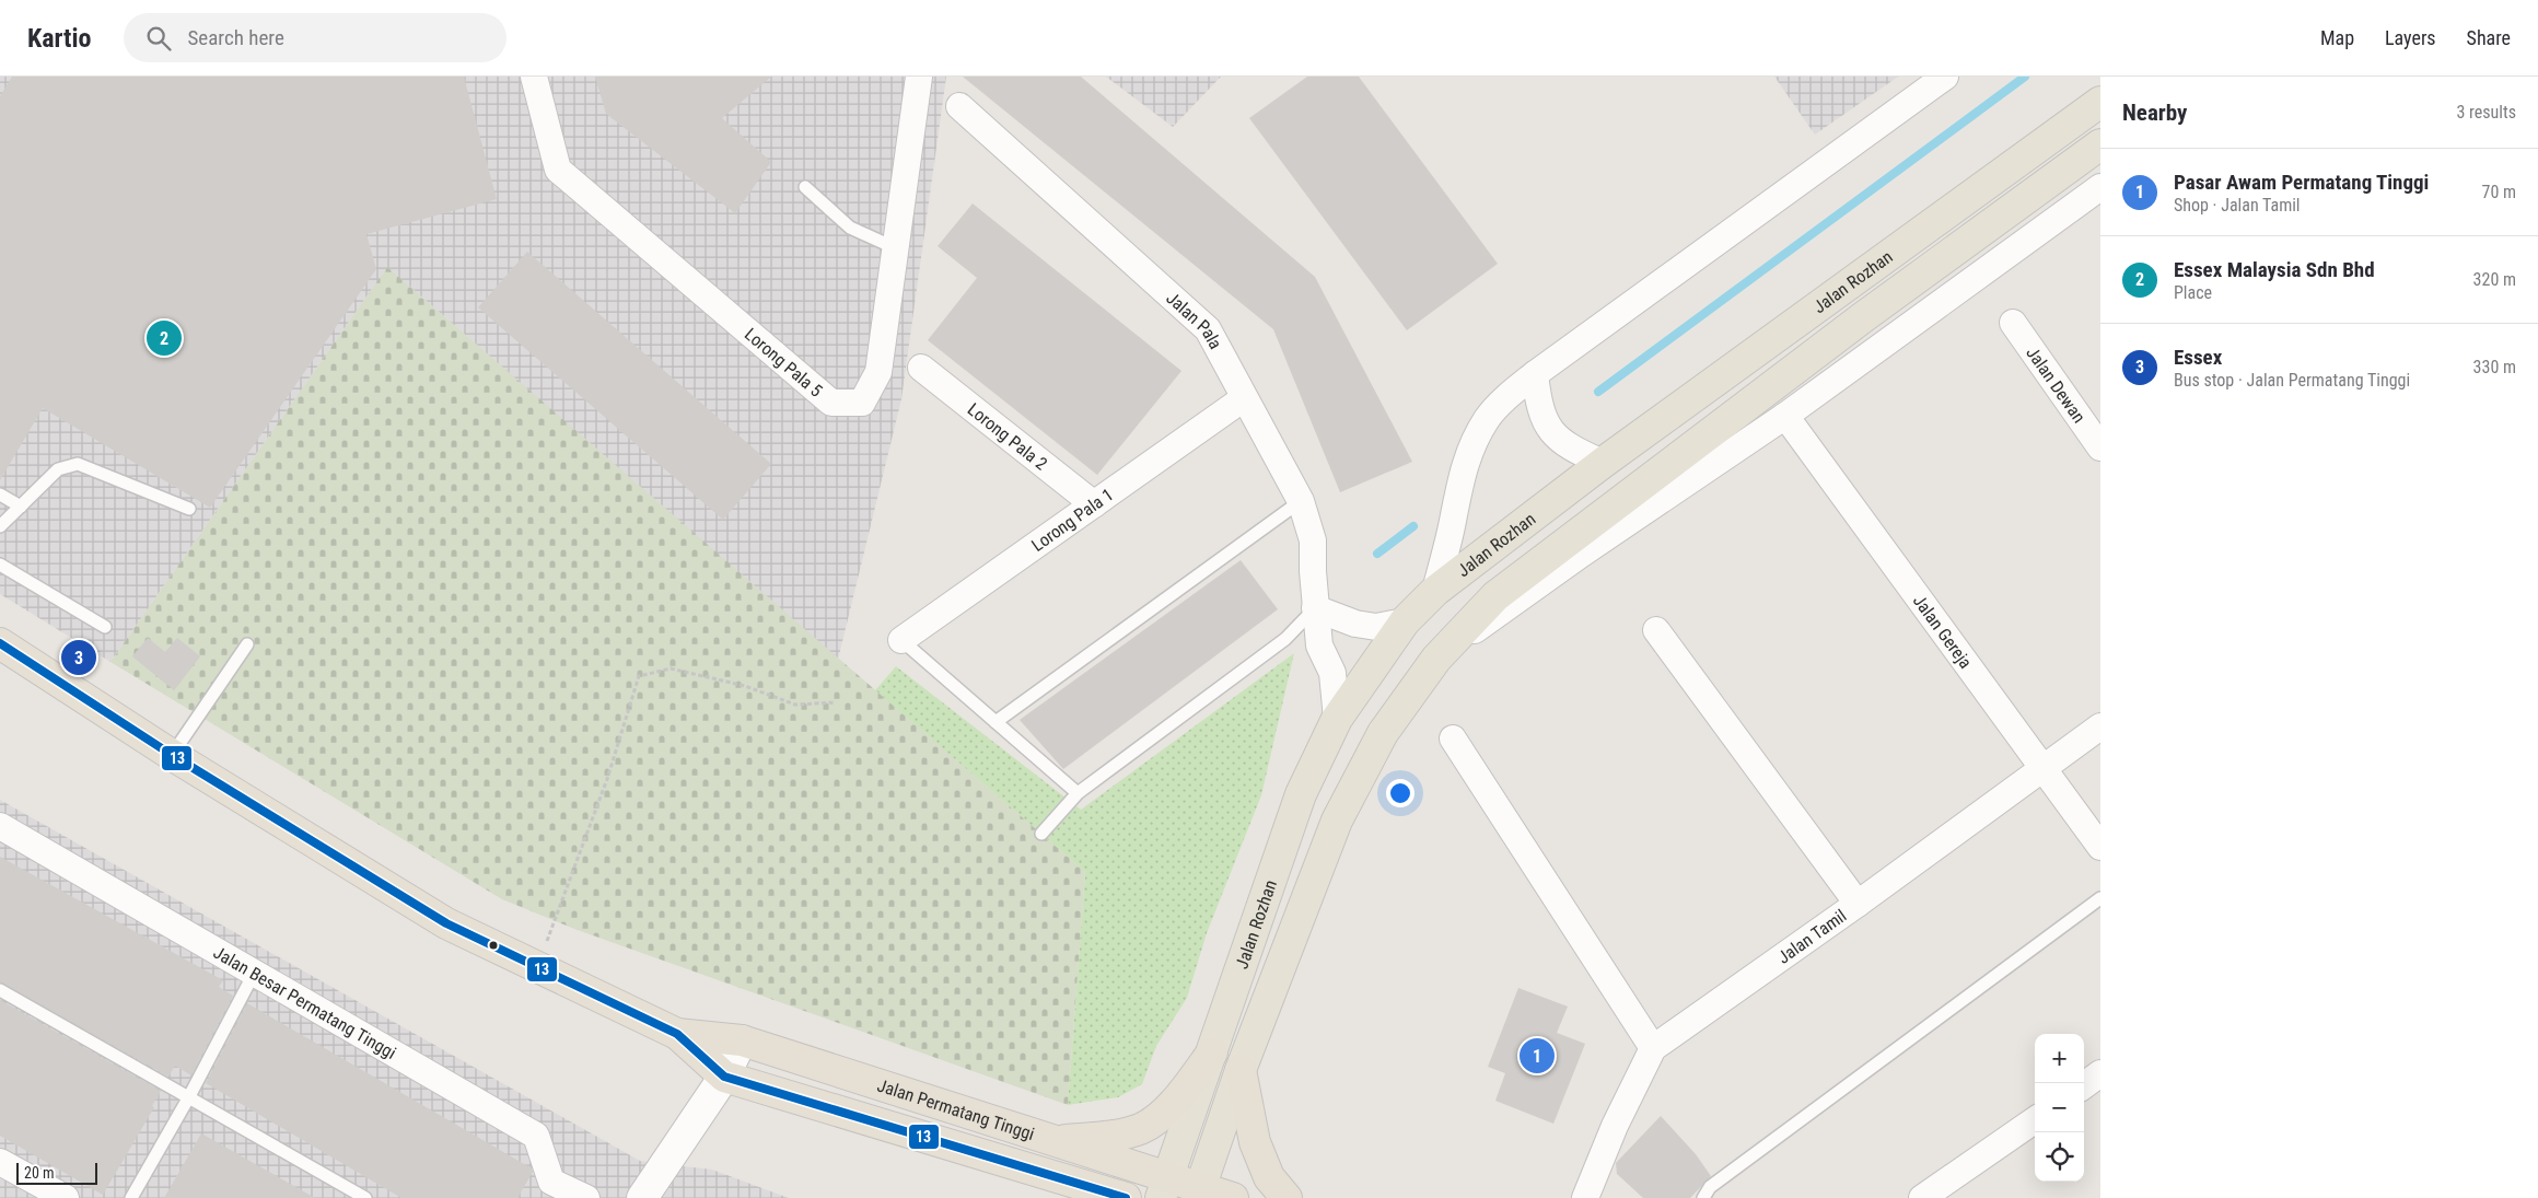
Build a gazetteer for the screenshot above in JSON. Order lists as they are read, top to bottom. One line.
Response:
{"streets":{"highway":["Jalan Permatang Tinggi"],"main road":["Jalan Rozhan"],"street":["Jalan Pala","Lorong Pala 5","Jalan Dewan","Lorong Pala 2","Lorong Pala 1","Jalan Gereja","Jalan Tamil","Jalan Besar Permatang Tinggi"]},"crossings":[["Jalan Rozhan","Jalan Pala"],["Jalan Rozhan","Jalan Permatang Tinggi"],["Jalan Pala","Lorong Pala 1"],["Lorong Pala 2","Lorong Pala 1"],["Jalan Gereja","Jalan Tamil"]],"lines":["transit line 13"],"scale_bar":"20 m","page":{"header":"Kartio","search":"Search here","nav":["Map","Layers","Share"],"heading":["Nearby","3 results"],"list":[{"mark":"1","name":"Pasar Awam Permatang Tinggi","note":"Shop · Jalan Tamil","value":"70 m"},{"mark":"2","name":"Essex Malaysia Sdn Bhd","note":"Place","value":"320 m"},{"mark":"3","name":"Essex","note":"Bus stop · Jalan Permatang Tinggi","value":"330 m"}],"pins":["2","3","1"],"map_buttons":["+","−"],"scale":"20 m"}}
